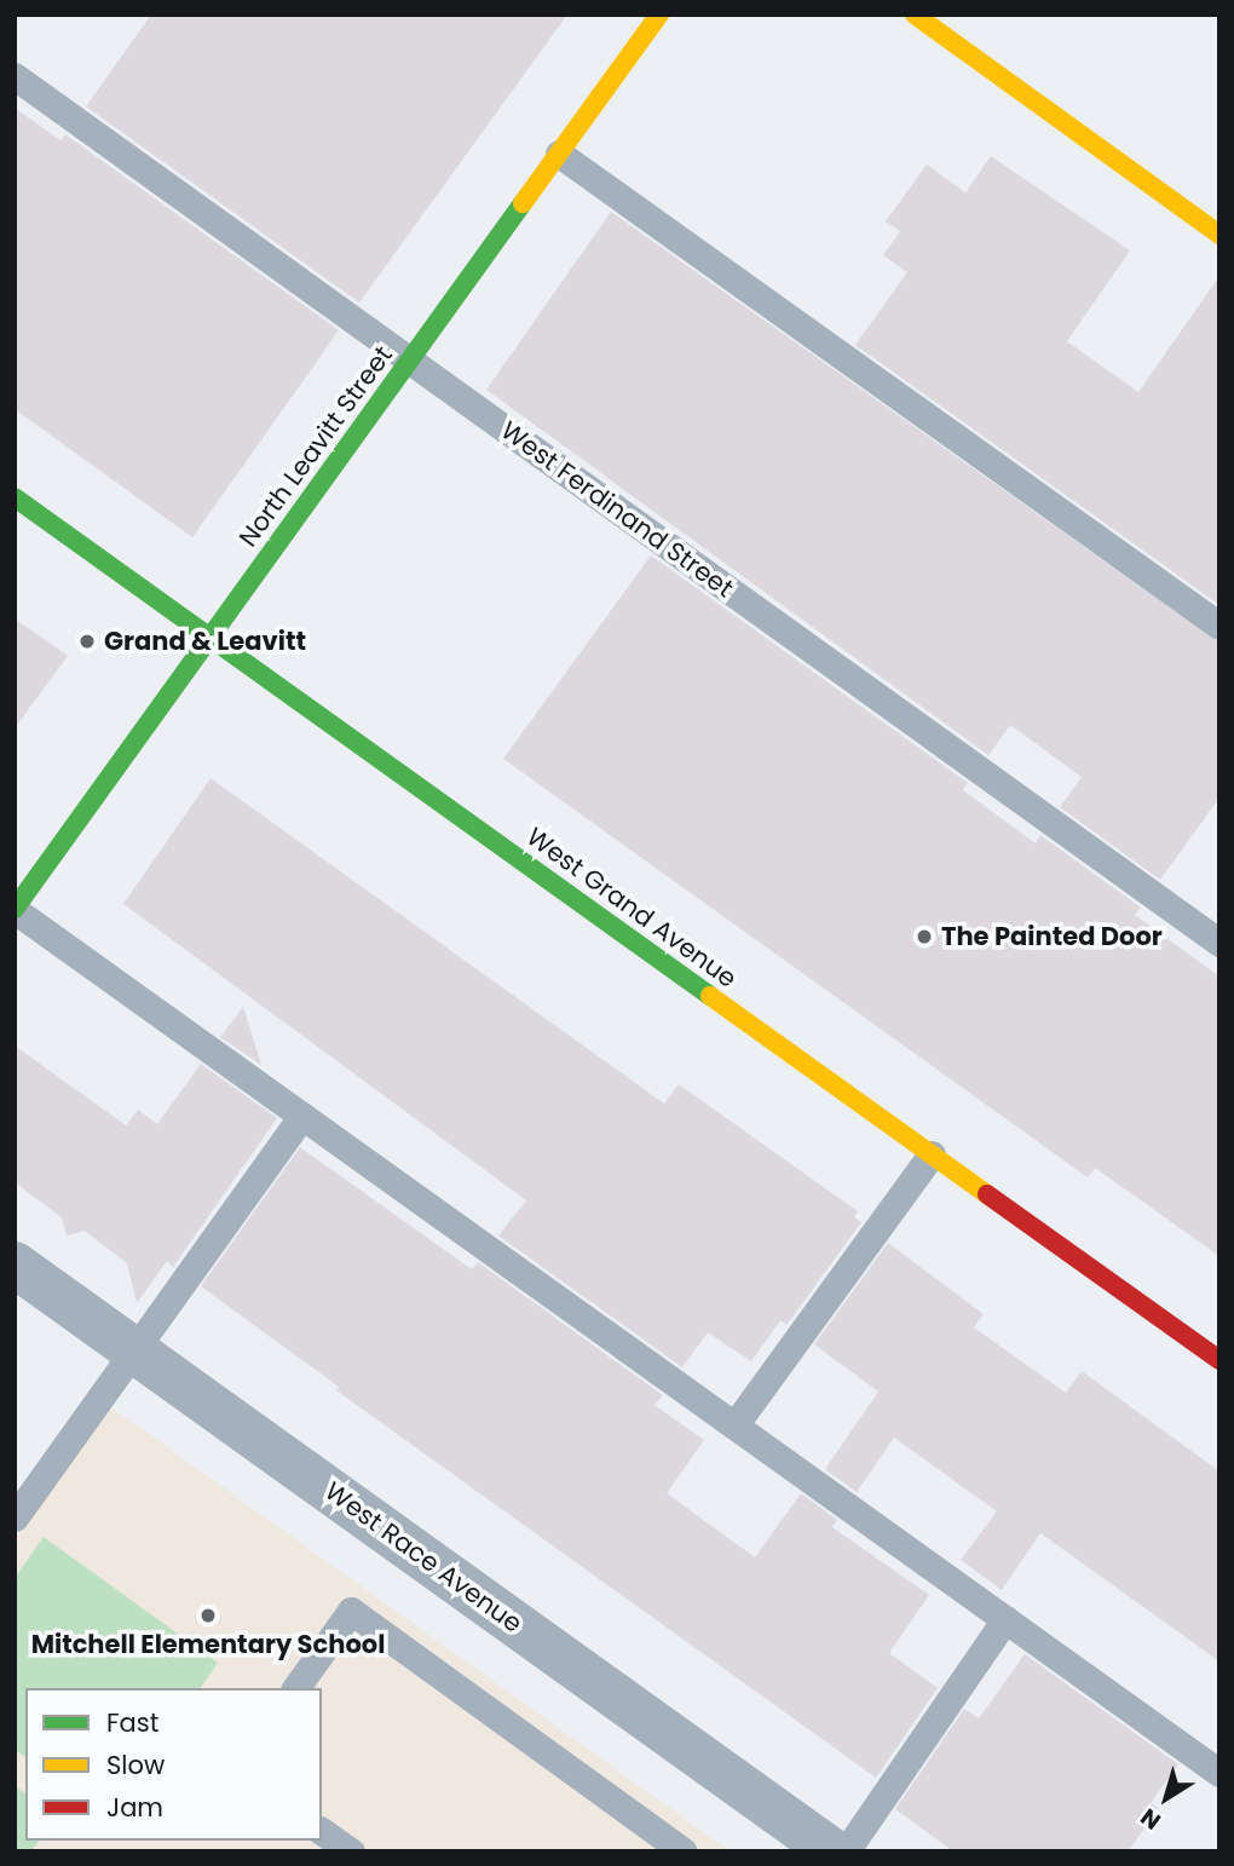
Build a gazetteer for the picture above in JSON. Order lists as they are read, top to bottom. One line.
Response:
{"streets":{"street":["North Leavitt Street","West Grand Avenue","West Race Avenue"],"lane":["West Ferdinand Street"]},"crossings":[["North Leavitt Street","West Ferdinand Street"],["North Leavitt Street","West Grand Avenue"]],"places":["Grand & Leavitt","The Painted Door","Mitchell Elementary School"],"legend":["Fast","Slow","Jam"],"north":"bottom left"}
